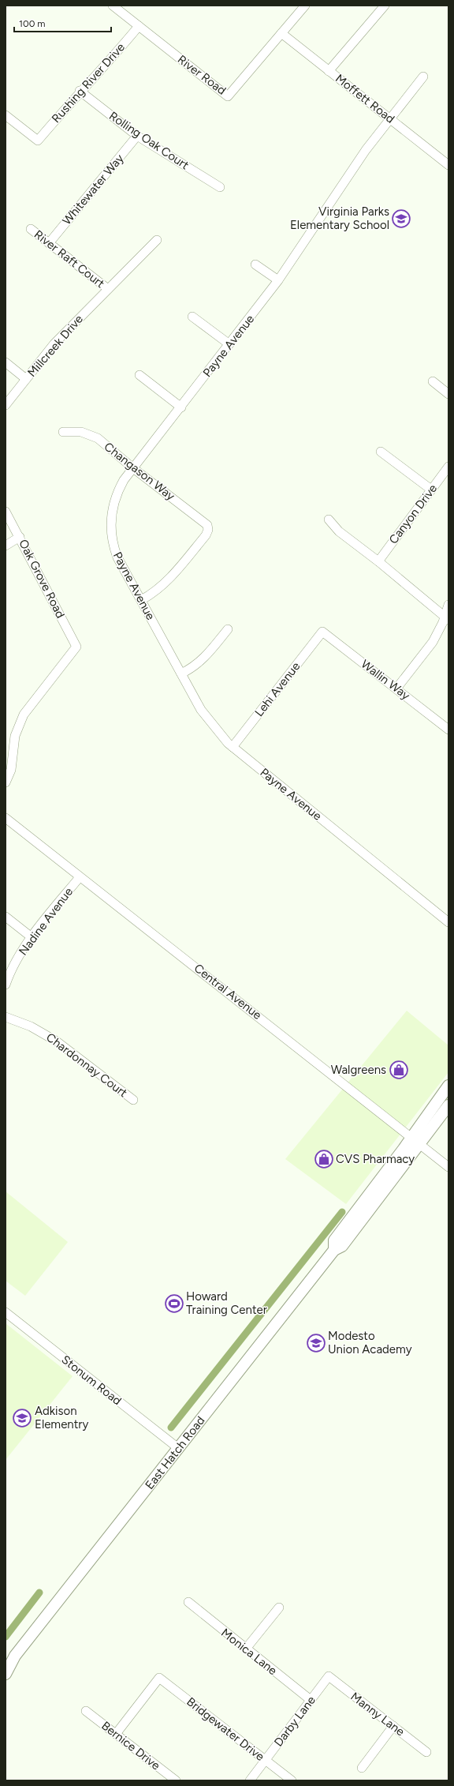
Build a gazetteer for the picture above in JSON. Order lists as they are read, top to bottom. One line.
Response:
{"streets":{"main road":["East Hatch Road"],"street":["River Road","Rushing River Drive","Moffett Road","Rolling Oak Court","Whitewater Way","River Raft Court","Millcreek Drive","Payne Avenue","Changason Way","Canyon Drive","Oak Grove Road","Wallin Way","Lehi Avenue","Nadine Avenue","Central Avenue","Chardonnay Court","Stonum Road","Monica Lane","Manny Lane","Darby Lane","Bridgewater Drive","Bernice Drive"]},"crossings":[["River Road","Rushing River Drive"],["River Road","Moffett Road"],["Rushing River Drive","Rolling Oak Court"],["Moffett Road","Payne Avenue"],["Rolling Oak Court","Whitewater Way"],["Whitewater Way","River Raft Court"],["River Raft Court","Millcreek Drive"],["Payne Avenue","Changason Way"],["Payne Avenue","Lehi Avenue"],["Wallin Way","Lehi Avenue"],["Nadine Avenue","Central Avenue"],["Central Avenue","East Hatch Road"],["Stonum Road","East Hatch Road"],["Monica Lane","Darby Lane"],["Manny Lane","Darby Lane"],["Darby Lane","Bridgewater Drive"],["Bridgewater Drive","Bernice Drive"]],"places":{"school or university":["Virginia Parks Elementary School","Modesto Union Academy","Adkison Elementry"],"shop":["Walgreens","CVS Pharmacy"],"sports":["Howard Training Center"]},"scale_bar":"100 m"}
